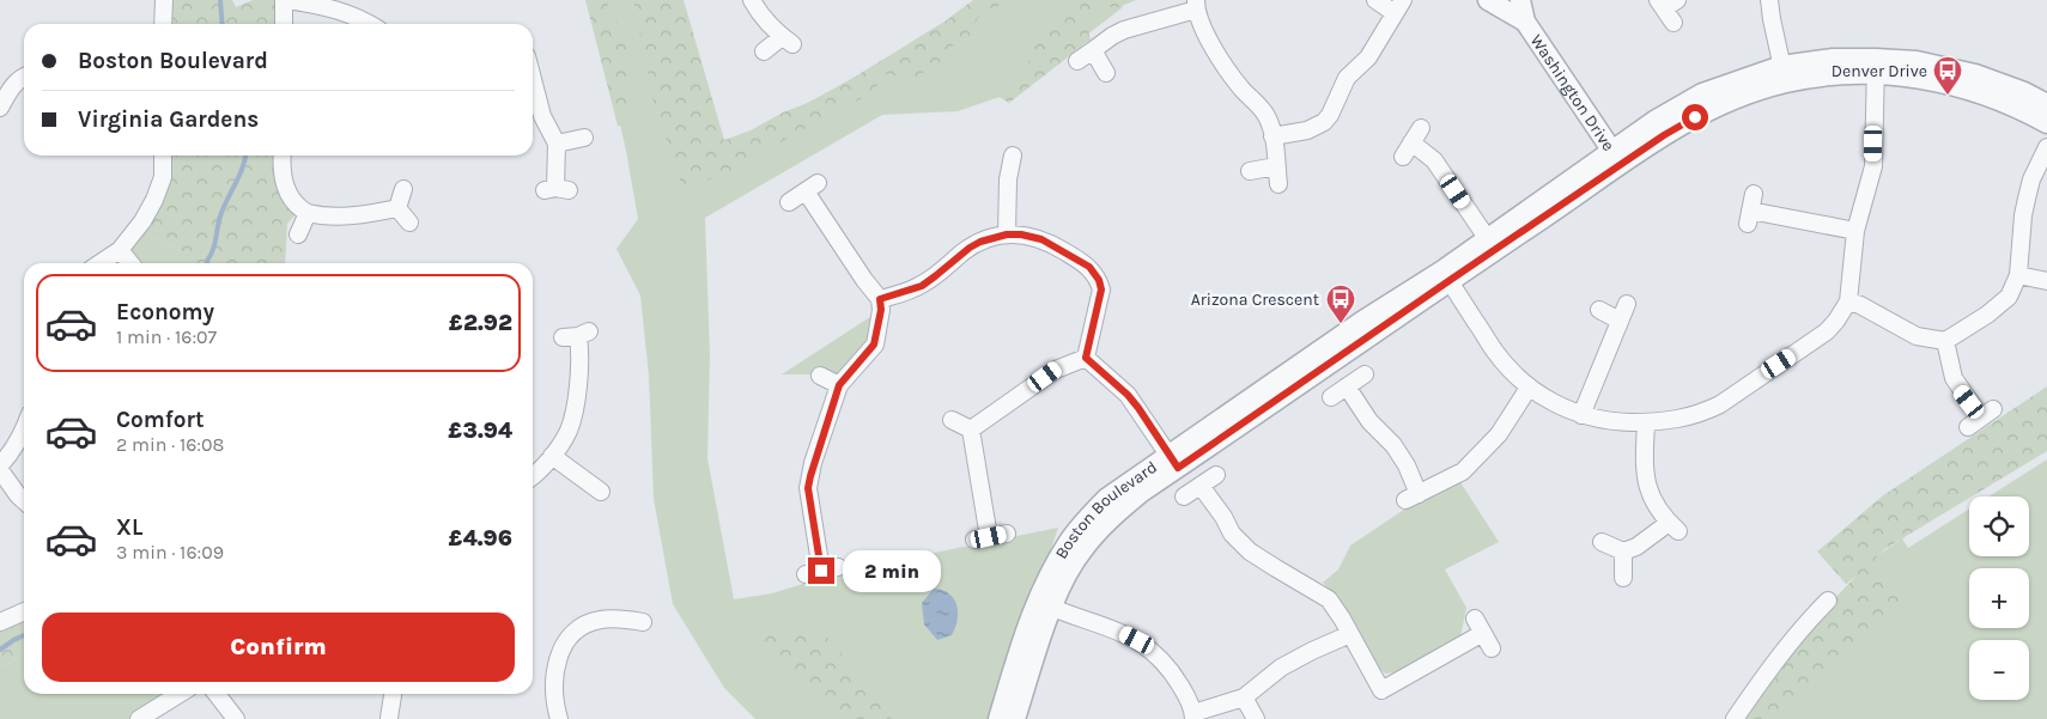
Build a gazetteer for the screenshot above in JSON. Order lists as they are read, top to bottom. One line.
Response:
{"streets":{"street":["Washington Drive","Boston Boulevard"]},"crossings":[["Washington Drive","Boston Boulevard"]],"places":{"bus stop":["Denver Drive","Arizona Crescent"]},"page":{"banner":["Boston Boulevard","Virginia Gardens"],"list":[{"name":"Economy","note":"1 min · 16:07","value":"£2.92"},{"name":"Comfort","note":"2 min · 16:08","value":"£3.94"},{"name":"XL","note":"3 min · 16:09","value":"£4.96"}],"map_buttons":["+","−"],"bubble":"2 min","buttons":"Confirm"}}
